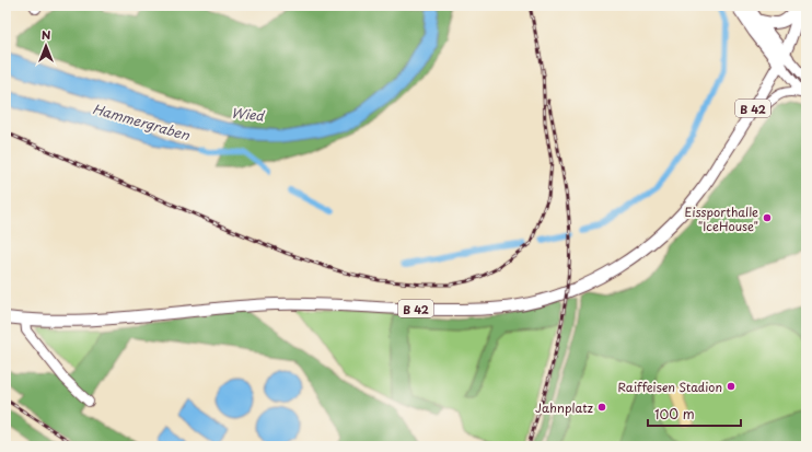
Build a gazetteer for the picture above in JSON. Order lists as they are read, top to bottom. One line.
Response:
{"streets":{"main road":["B 42"]},"water":["Wied","Hammergraben"],"places":["Eissporthalle \"IceHouse\"","Raiffeisen Stadion","Jahnplatz"],"scale_bar":"100 m","north":"top"}
